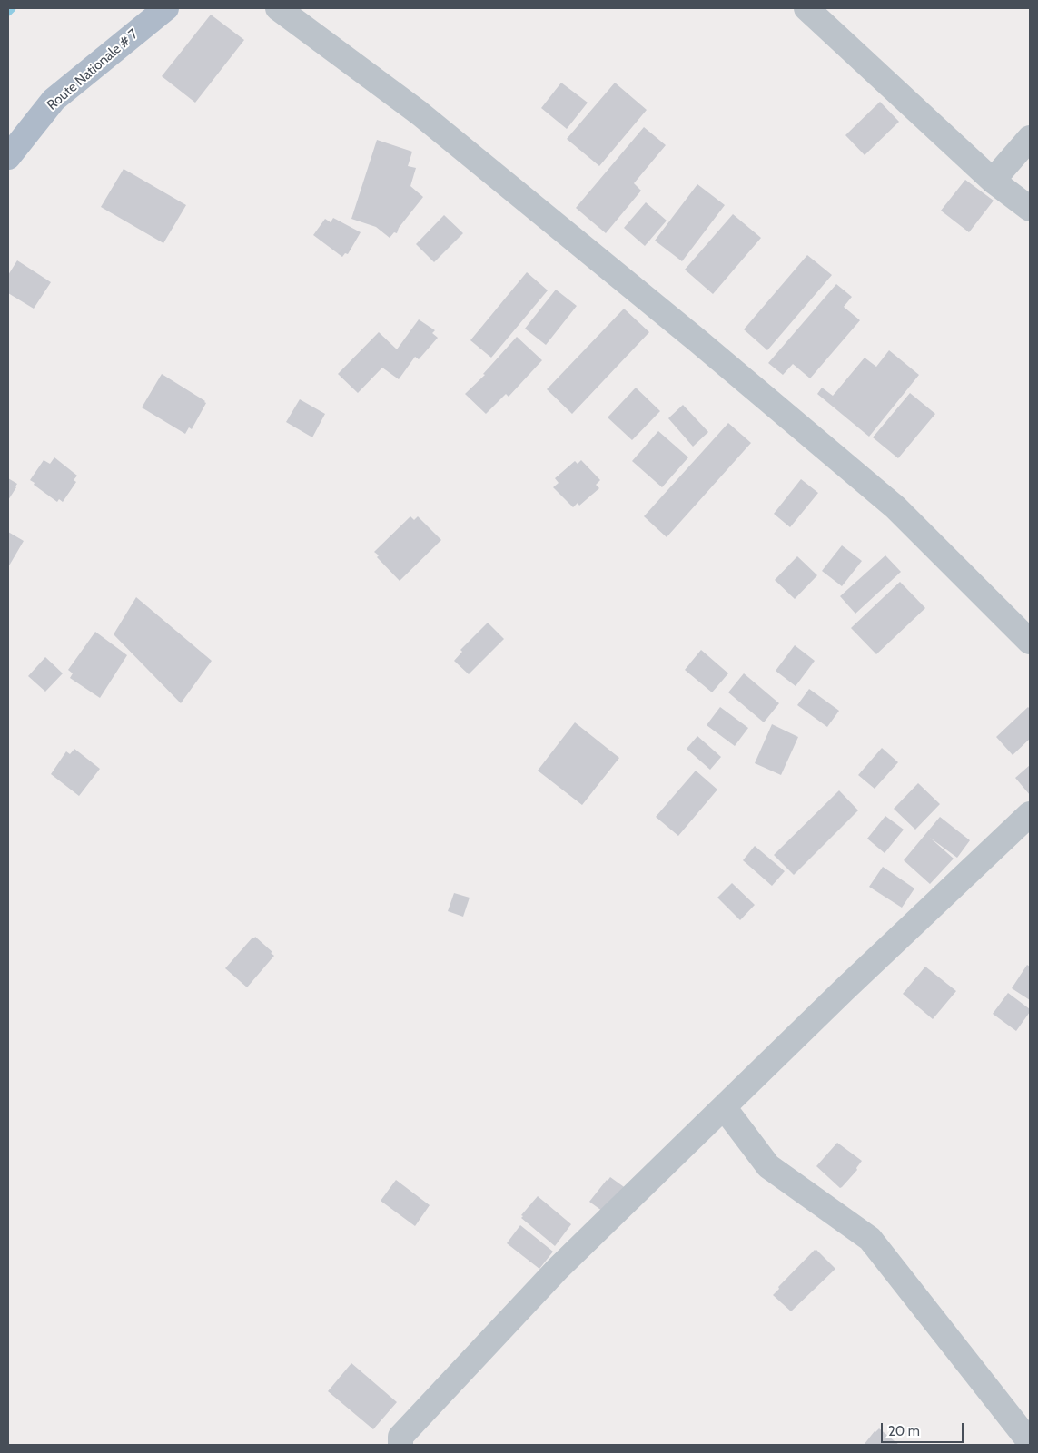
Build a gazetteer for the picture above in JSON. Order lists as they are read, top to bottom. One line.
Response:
{"streets":{"main road":["Route Nationale # 7"]},"scale_bar":"20 m"}
